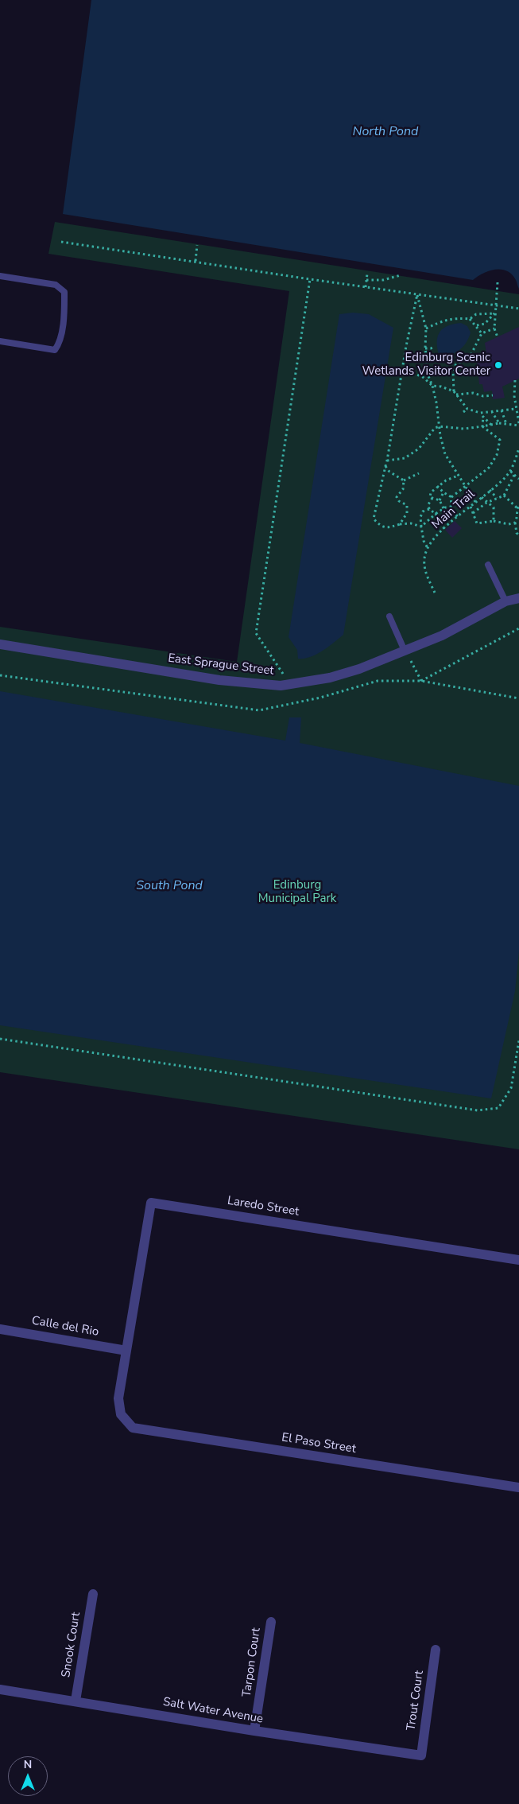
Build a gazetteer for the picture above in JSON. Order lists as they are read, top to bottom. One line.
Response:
{"streets":{"street":["East Sprague Street","Laredo Street","Calle del Rio","El Paso Street","Snook Court","Tarpon Court","Trout Court","Salt Water Avenue"],"path":["Main Trail"]},"crossings":[["Laredo Street","Calle del Rio"],["Laredo Street","El Paso Street"],["Calle del Rio","El Paso Street"],["Snook Court","Salt Water Avenue"],["Tarpon Court","Salt Water Avenue"],["Trout Court","Salt Water Avenue"]],"water":["North Pond","South Pond"],"parks":["Edinburg Municipal Park"],"places":["Edinburg Scenic Wetlands Visitor Center"],"north":"top"}
